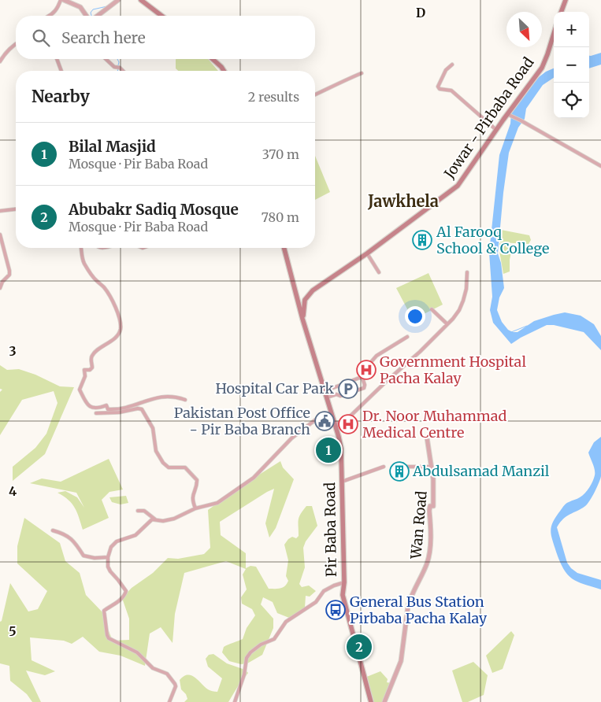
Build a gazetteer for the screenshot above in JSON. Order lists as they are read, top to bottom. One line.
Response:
{"streets":{"main road":["Jowar - Pirbaba Road","Pir Baba Road"],"street":["Wan Road"]},"districts":["Jawkhela"],"places":{"building":["Al Farooq School & College","Abdulsamad Manzil"],"hospital":["Government Hospital Pacha Kalay","Dr. Noor Muhammad Medical Centre"],"parking":["Hospital Car Park"],"public building":["Pakistan Post Office - Pir Baba Branch"],"bus stop":["General Bus Station Pirbaba Pacha Kalay"]},"north":"bottom right","page":{"map_buttons":["+","−"],"search":"Search here","heading":["Nearby","2 results"],"list":[{"mark":"1","name":"Bilal Masjid","note":"Mosque · Pir Baba Road","value":"370 m"},{"mark":"2","name":"Abubakr Sadiq Mosque","note":"Mosque · Pir Baba Road","value":"780 m"}],"pins":["1","2"]},"grid":{"columns":["D"],"rows":["3","4","5"]}}
